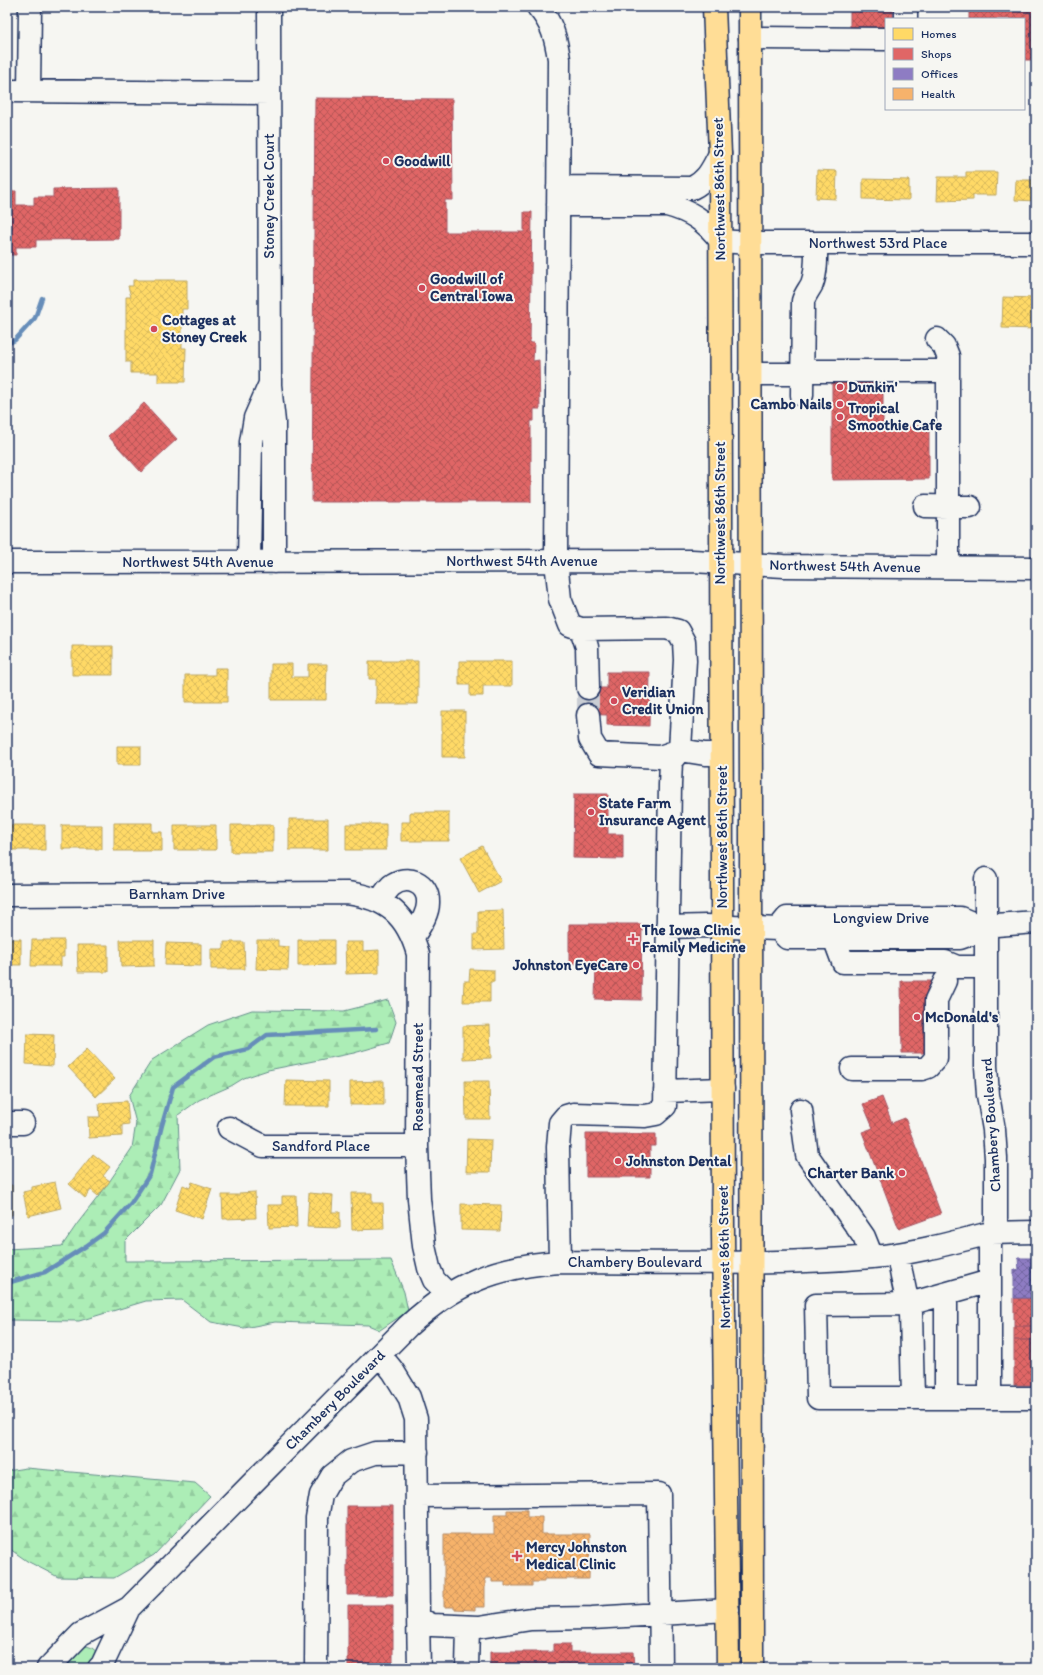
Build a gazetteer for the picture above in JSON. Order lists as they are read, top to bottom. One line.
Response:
{"streets":{"main road":["Northwest 86th Street"],"street":["Stoney Creek Court","Northwest 53rd Place","Northwest 54th Avenue","Barnham Drive","Longview Drive","Rosemead Street","Chambery Boulevard","Sandford Place"]},"crossings":[["Northwest 86th Street","Northwest 53rd Place"],["Northwest 86th Street","Northwest 54th Avenue"],["Northwest 86th Street","Chambery Boulevard"],["Stoney Creek Court","Northwest 54th Avenue"],["Barnham Drive","Rosemead Street"],["Longview Drive","Chambery Boulevard"],["Rosemead Street","Chambery Boulevard"],["Rosemead Street","Sandford Place"]],"places":{"other":["Goodwill","Goodwill of Central Iowa","Cottages at Stoney Creek","Dunkin'","Cambo Nails","Tropical Smoothie Cafe","Veridian Credit Union","State Farm Insurance Agent","Johnston EyeCare","McDonald's","Johnston Dental","Charter Bank"],"health":["The Iowa Clinic Family Medicine","Mercy Johnston Medical Clinic"]},"legend":["Homes","Shops","Offices","Health"]}
